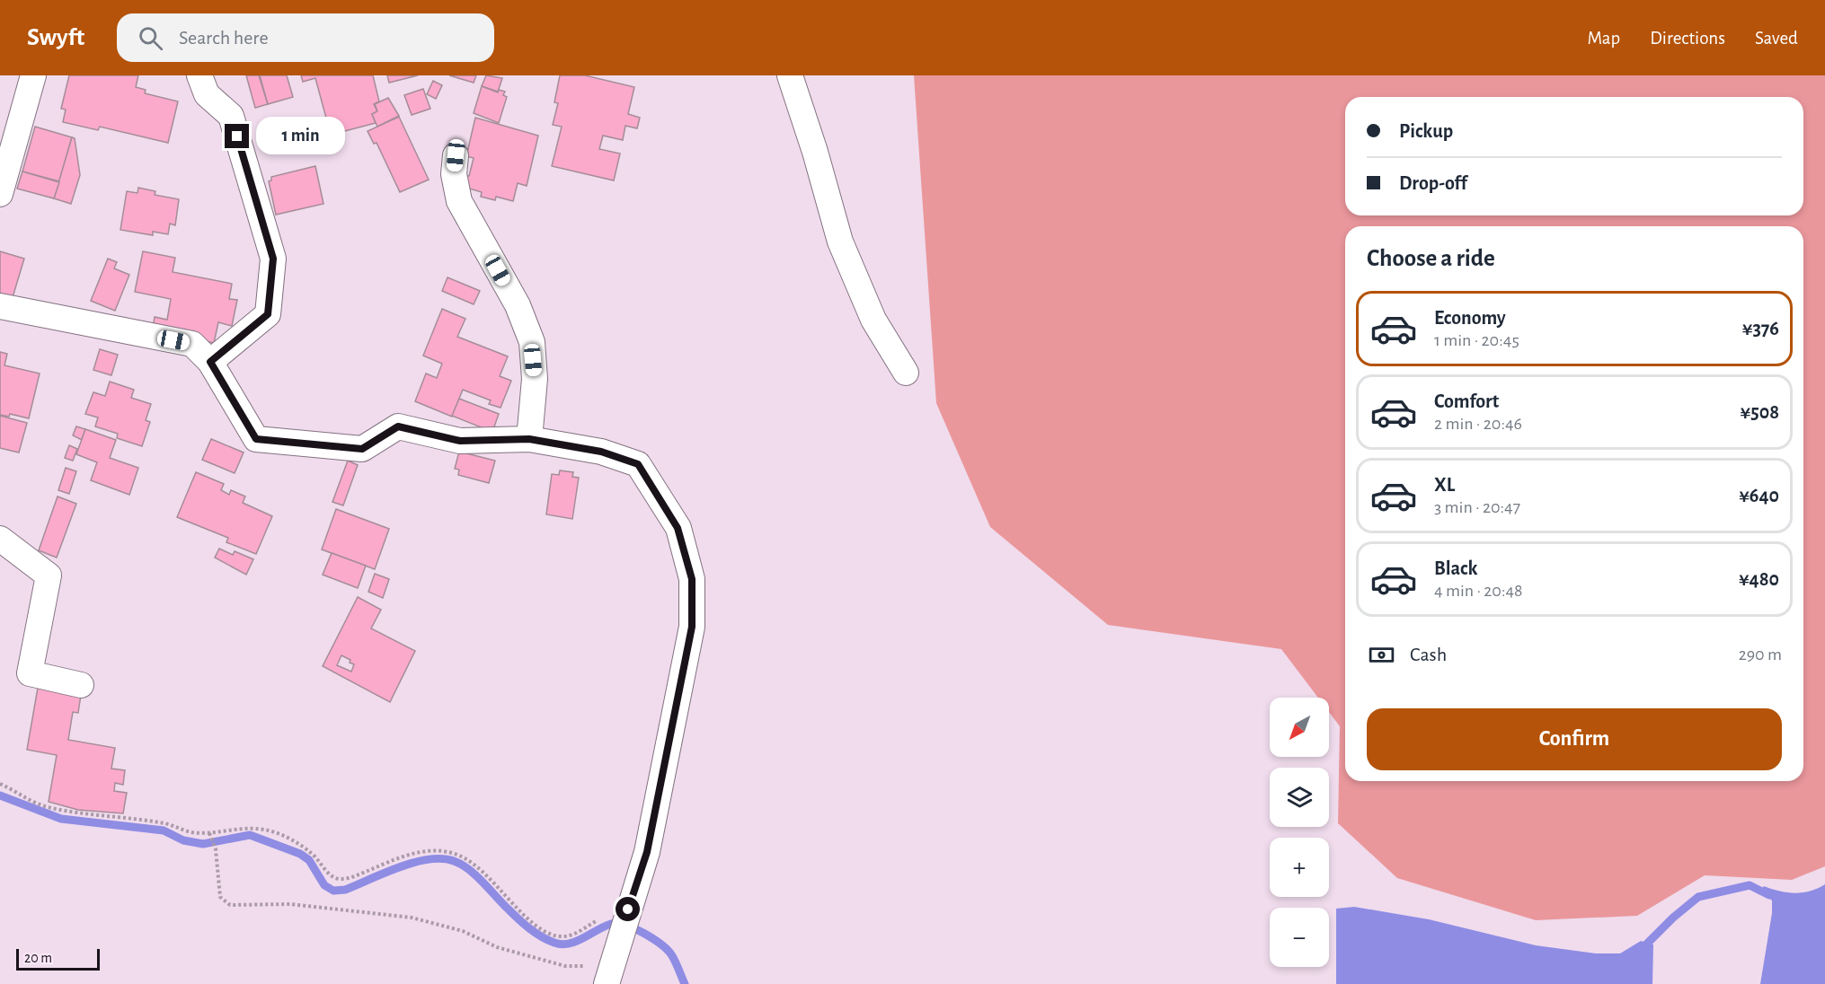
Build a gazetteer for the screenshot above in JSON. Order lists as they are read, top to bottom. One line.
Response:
{"scale_bar":"20 m","north":"bottom left","page":{"header":"Swyft","search":"Search here","nav":["Map","Directions","Saved"],"banner":["Pickup","Drop-off"],"bubble":"1 min","heading":"Choose a ride","list":[{"name":"Economy","note":"1 min · 20:45","value":"¥376"},{"name":"Comfort","note":"2 min · 20:46","value":"¥508"},{"name":"XL","note":"3 min · 20:47","value":"¥640"},{"name":"Black","note":"4 min · 20:48","value":"¥480"}],"pay":["Cash","290 m"],"map_buttons":["+","−"],"buttons":"Confirm","scale":"20 m"}}
